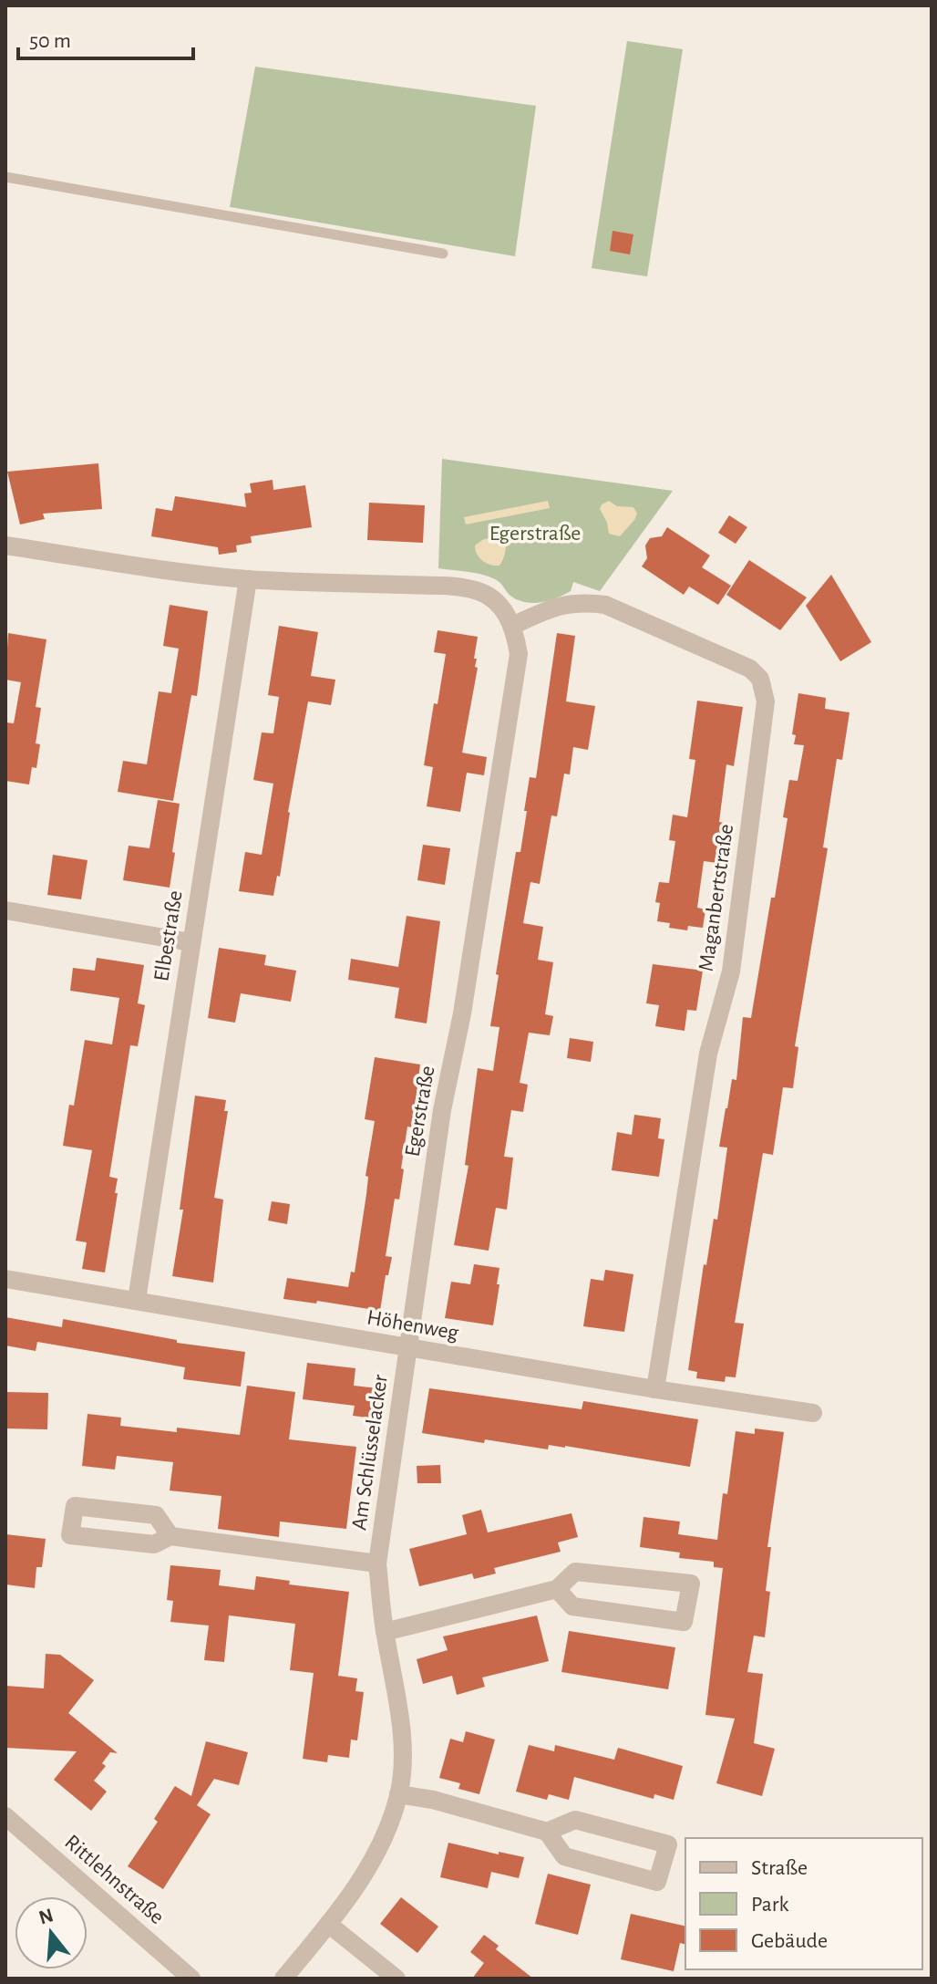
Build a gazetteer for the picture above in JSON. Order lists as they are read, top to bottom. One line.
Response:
{"streets":{"street":["Maganbertstraße","Elbestraße","Egerstraße","Höhenweg","Am Schlüsselacker","Rittlehnstraße"]},"crossings":[["Maganbertstraße","Egerstraße"],["Maganbertstraße","Höhenweg"],["Elbestraße","Höhenweg"],["Egerstraße","Höhenweg"],["Egerstraße","Am Schlüsselacker"],["Höhenweg","Am Schlüsselacker"]],"parks":["Egerstraße"],"legend":["Straße","Park","Gebäude"],"scale_bar":"50 m","north":"top"}
